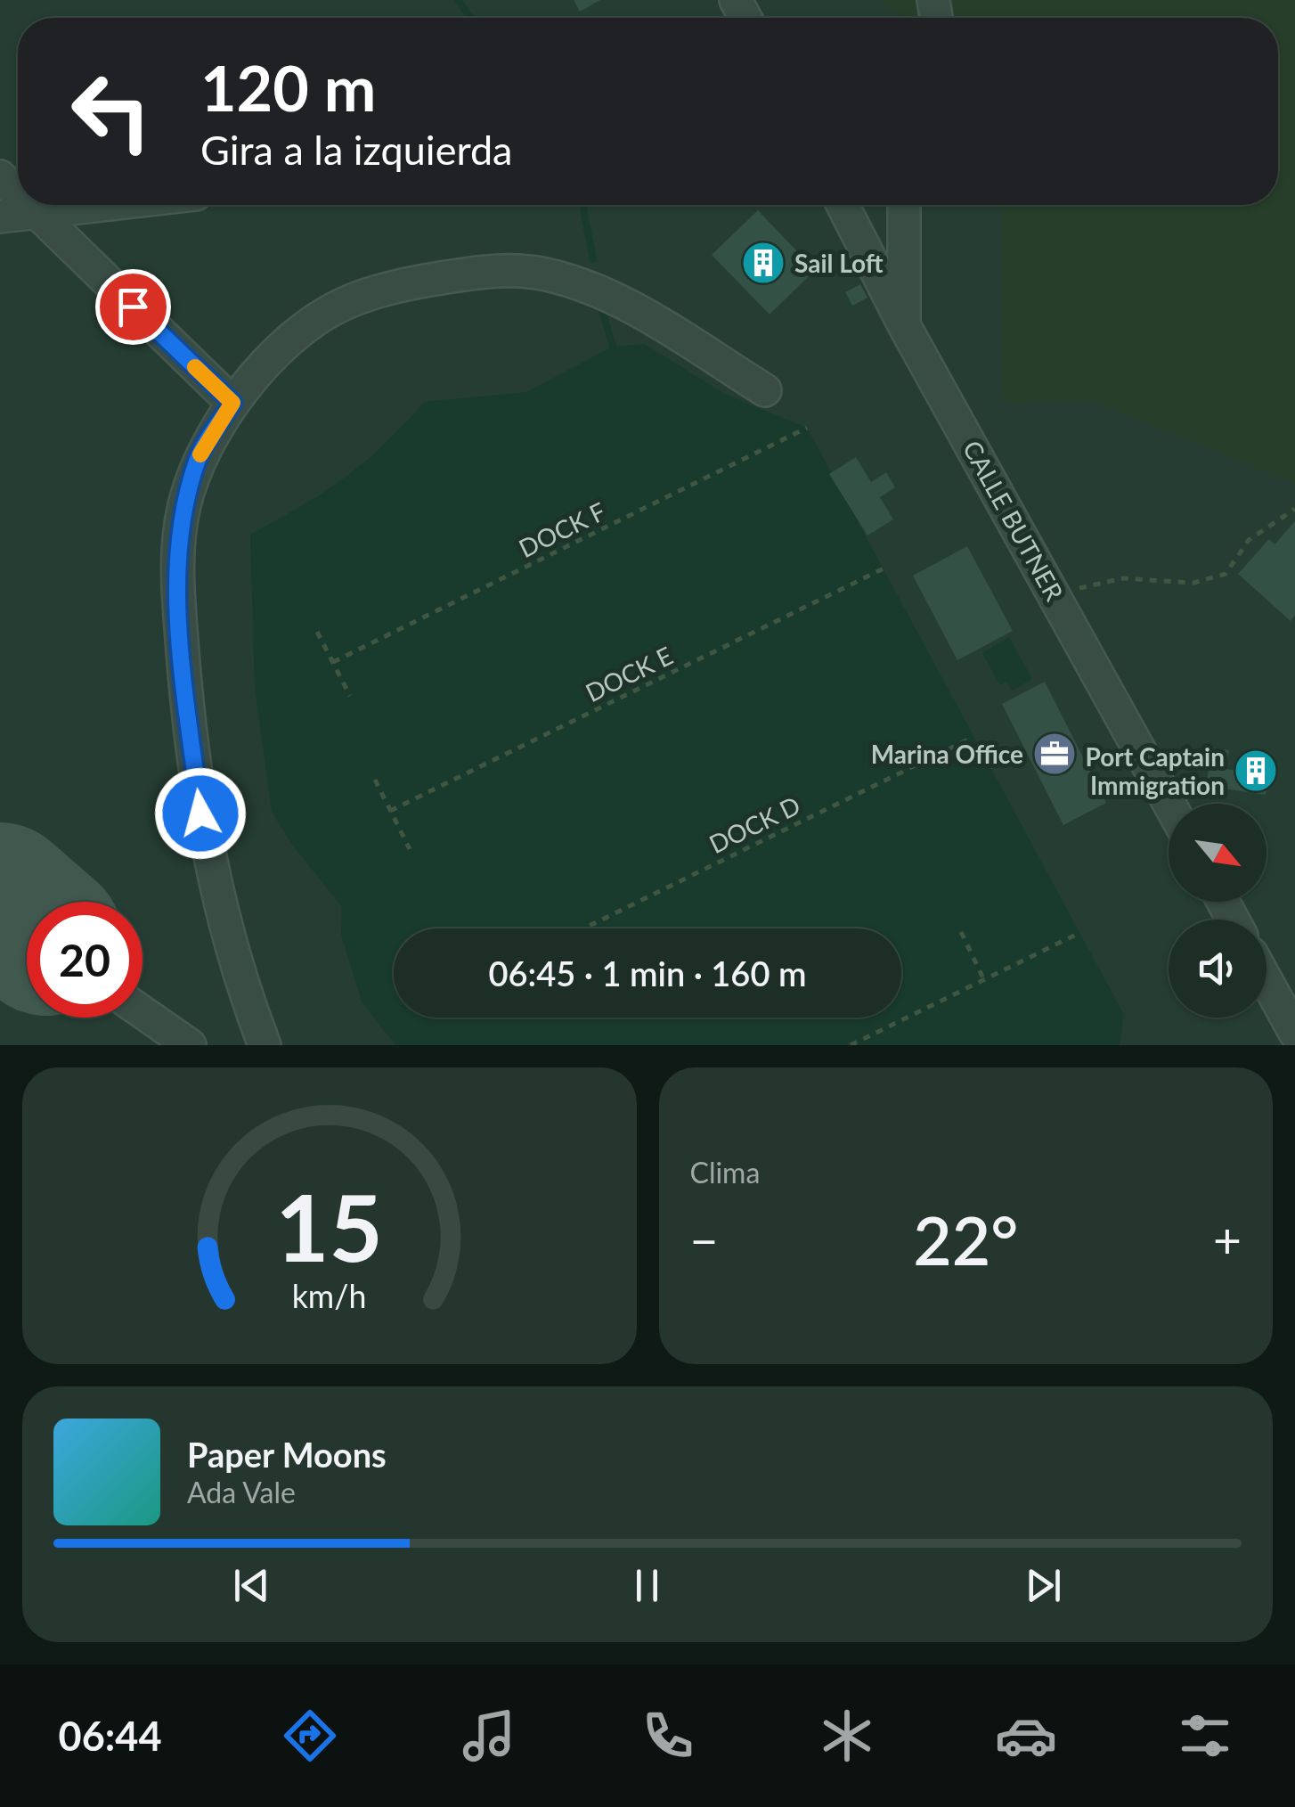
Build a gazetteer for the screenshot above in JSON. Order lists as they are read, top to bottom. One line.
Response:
{"streets":{"street":["CALLE BUTNER"],"path":["DOCK F","DOCK E","DOCK D"]},"places":{"building":["Sail Loft","Port Captain Immigration"],"office":["Marina Office"]},"north":"bottom right","page":{"turn":["120 m","Gira a la izquierda"],"limit":"20","trip":"06:45 · 1 min · 160 m","tile":"Clima","heat":["−","22°","+"],"song":["Paper Moons","Ada Vale"],"tabs":"06:44","gauge":["15","km/h"]}}
